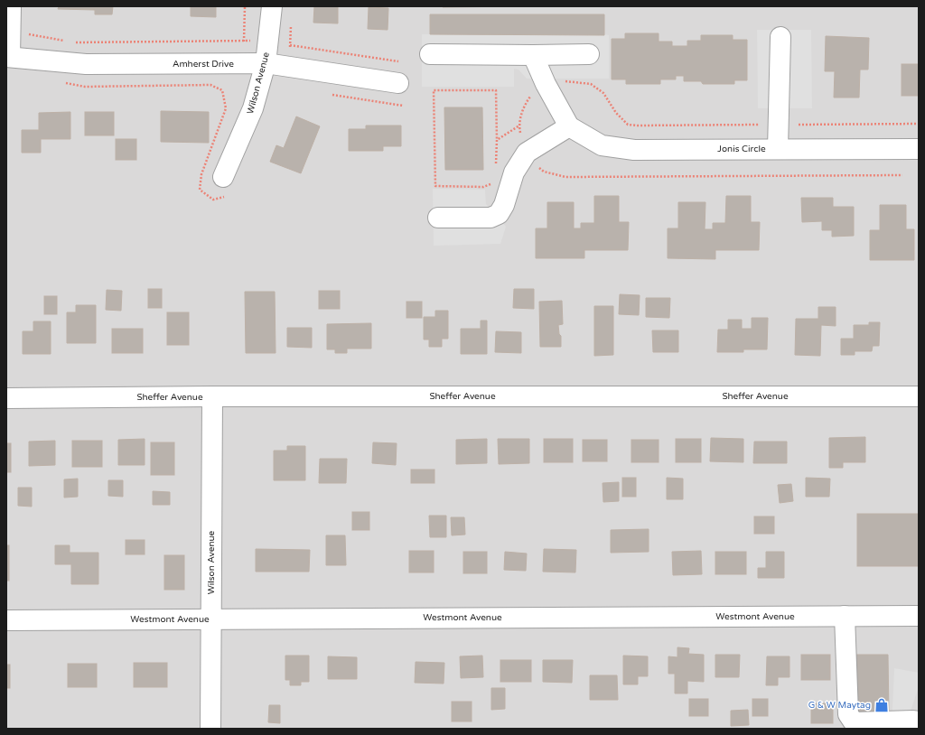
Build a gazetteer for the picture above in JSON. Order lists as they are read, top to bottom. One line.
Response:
{"streets":{"street":["Amherst Drive","Wilson Avenue","Jonis Circle","Sheffer Avenue","Westmont Avenue"]},"crossings":[["Amherst Drive","Wilson Avenue"],["Wilson Avenue","Sheffer Avenue"],["Wilson Avenue","Westmont Avenue"]],"places":{"shop":["G & W Maytag"]}}
